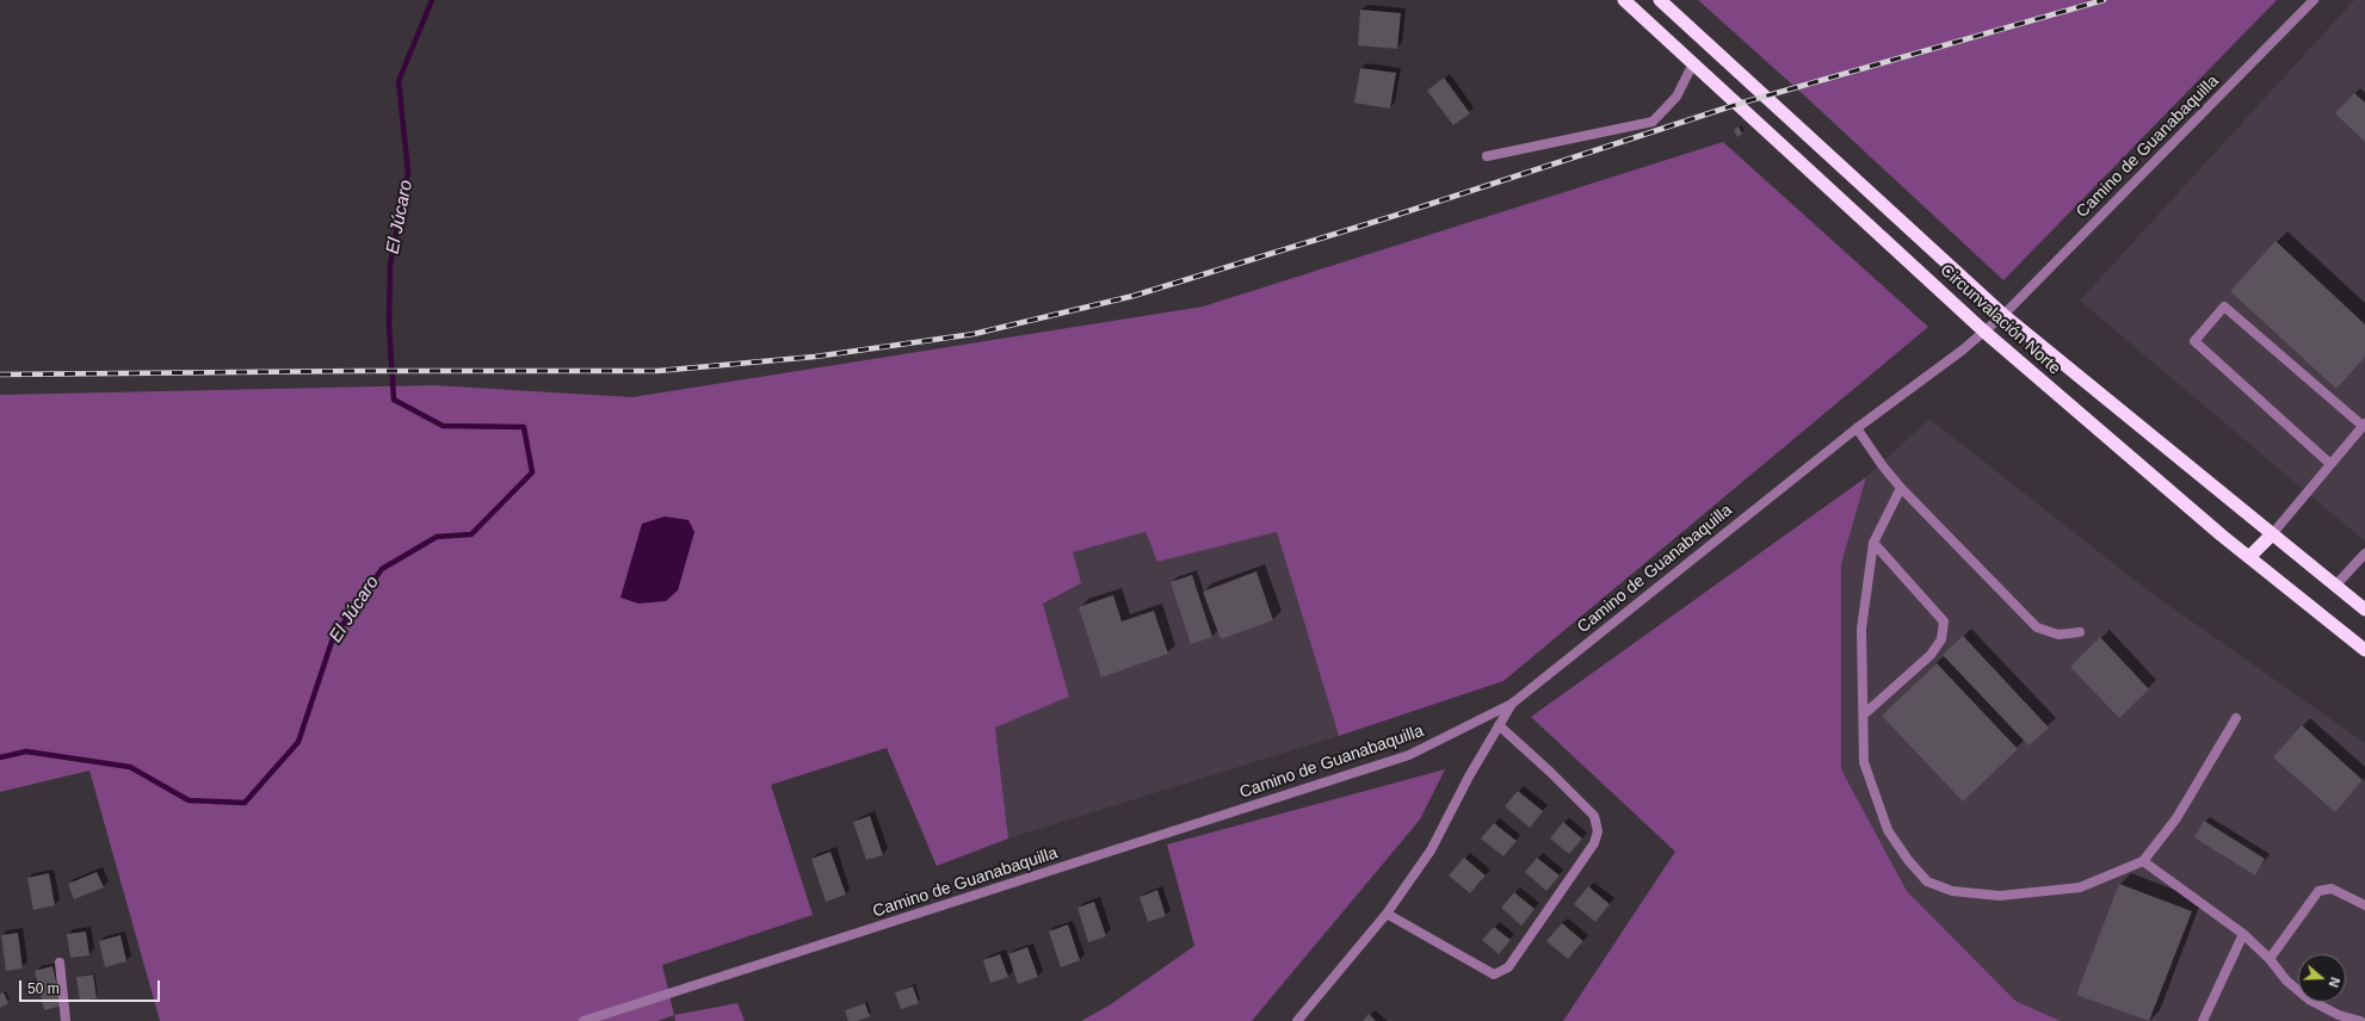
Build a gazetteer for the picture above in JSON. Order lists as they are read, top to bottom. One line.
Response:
{"streets":{"highway":["Circunvalación Norte"],"street":["Camino de Guanabaquilla"]},"crossings":[["Camino de Guanabaquilla","Circunvalación Norte"]],"water":["El Júcaro"],"scale_bar":"50 m","north":"right"}
